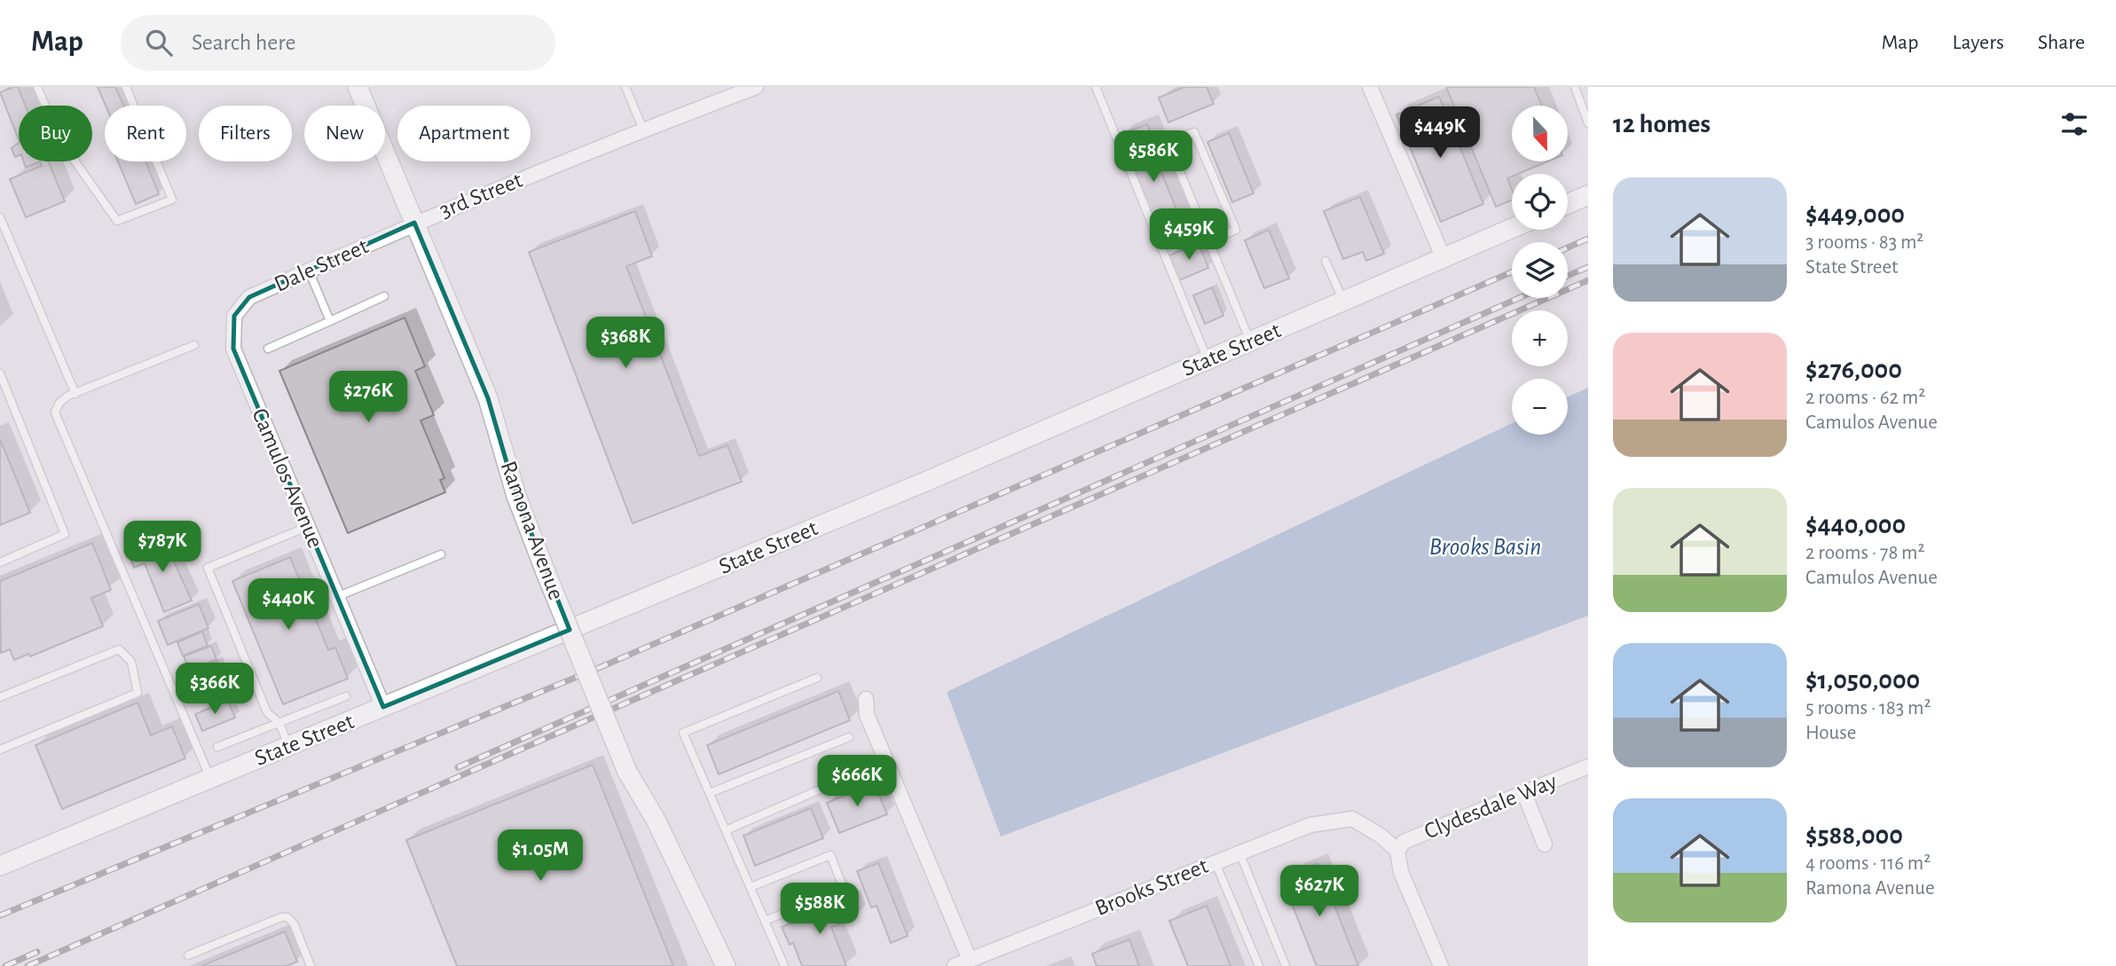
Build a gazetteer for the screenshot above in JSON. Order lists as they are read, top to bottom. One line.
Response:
{"streets":{"street":["3rd Street","Dale Street","State Street","Camulos Avenue","Ramona Avenue","Clydesdale Way","Brooks Street"]},"crossings":[["3rd Street","Dale Street"],["3rd Street","Ramona Avenue"],["Dale Street","Camulos Avenue"],["Dale Street","Ramona Avenue"],["State Street","Camulos Avenue"],["Clydesdale Way","Brooks Street"]],"water":["Brooks Basin"],"north":"bottom","page":{"header":"Map","search":"Search here","nav":["Map","Layers","Share"],"heading":"12 homes","map_buttons":["+","−"],"chip":["Buy","Rent","Filters","New","Apartment"],"price":["$449K","$586K","$459K","$368K","$276K","$787K","$440K","$366K","$666K","$1.05M","$627K","$588K"],"list":[{"name":"$449,000","note":"3 rooms · 83 m² · State Street"},{"name":"$276,000","note":"2 rooms · 62 m² · Camulos Avenue"},{"name":"$440,000","note":"2 rooms · 78 m² · Camulos Avenue"},{"name":"$1,050,000","note":"5 rooms · 183 m² · House"},{"name":"$588,000","note":"4 rooms · 116 m² · Ramona Avenue"}]}}
